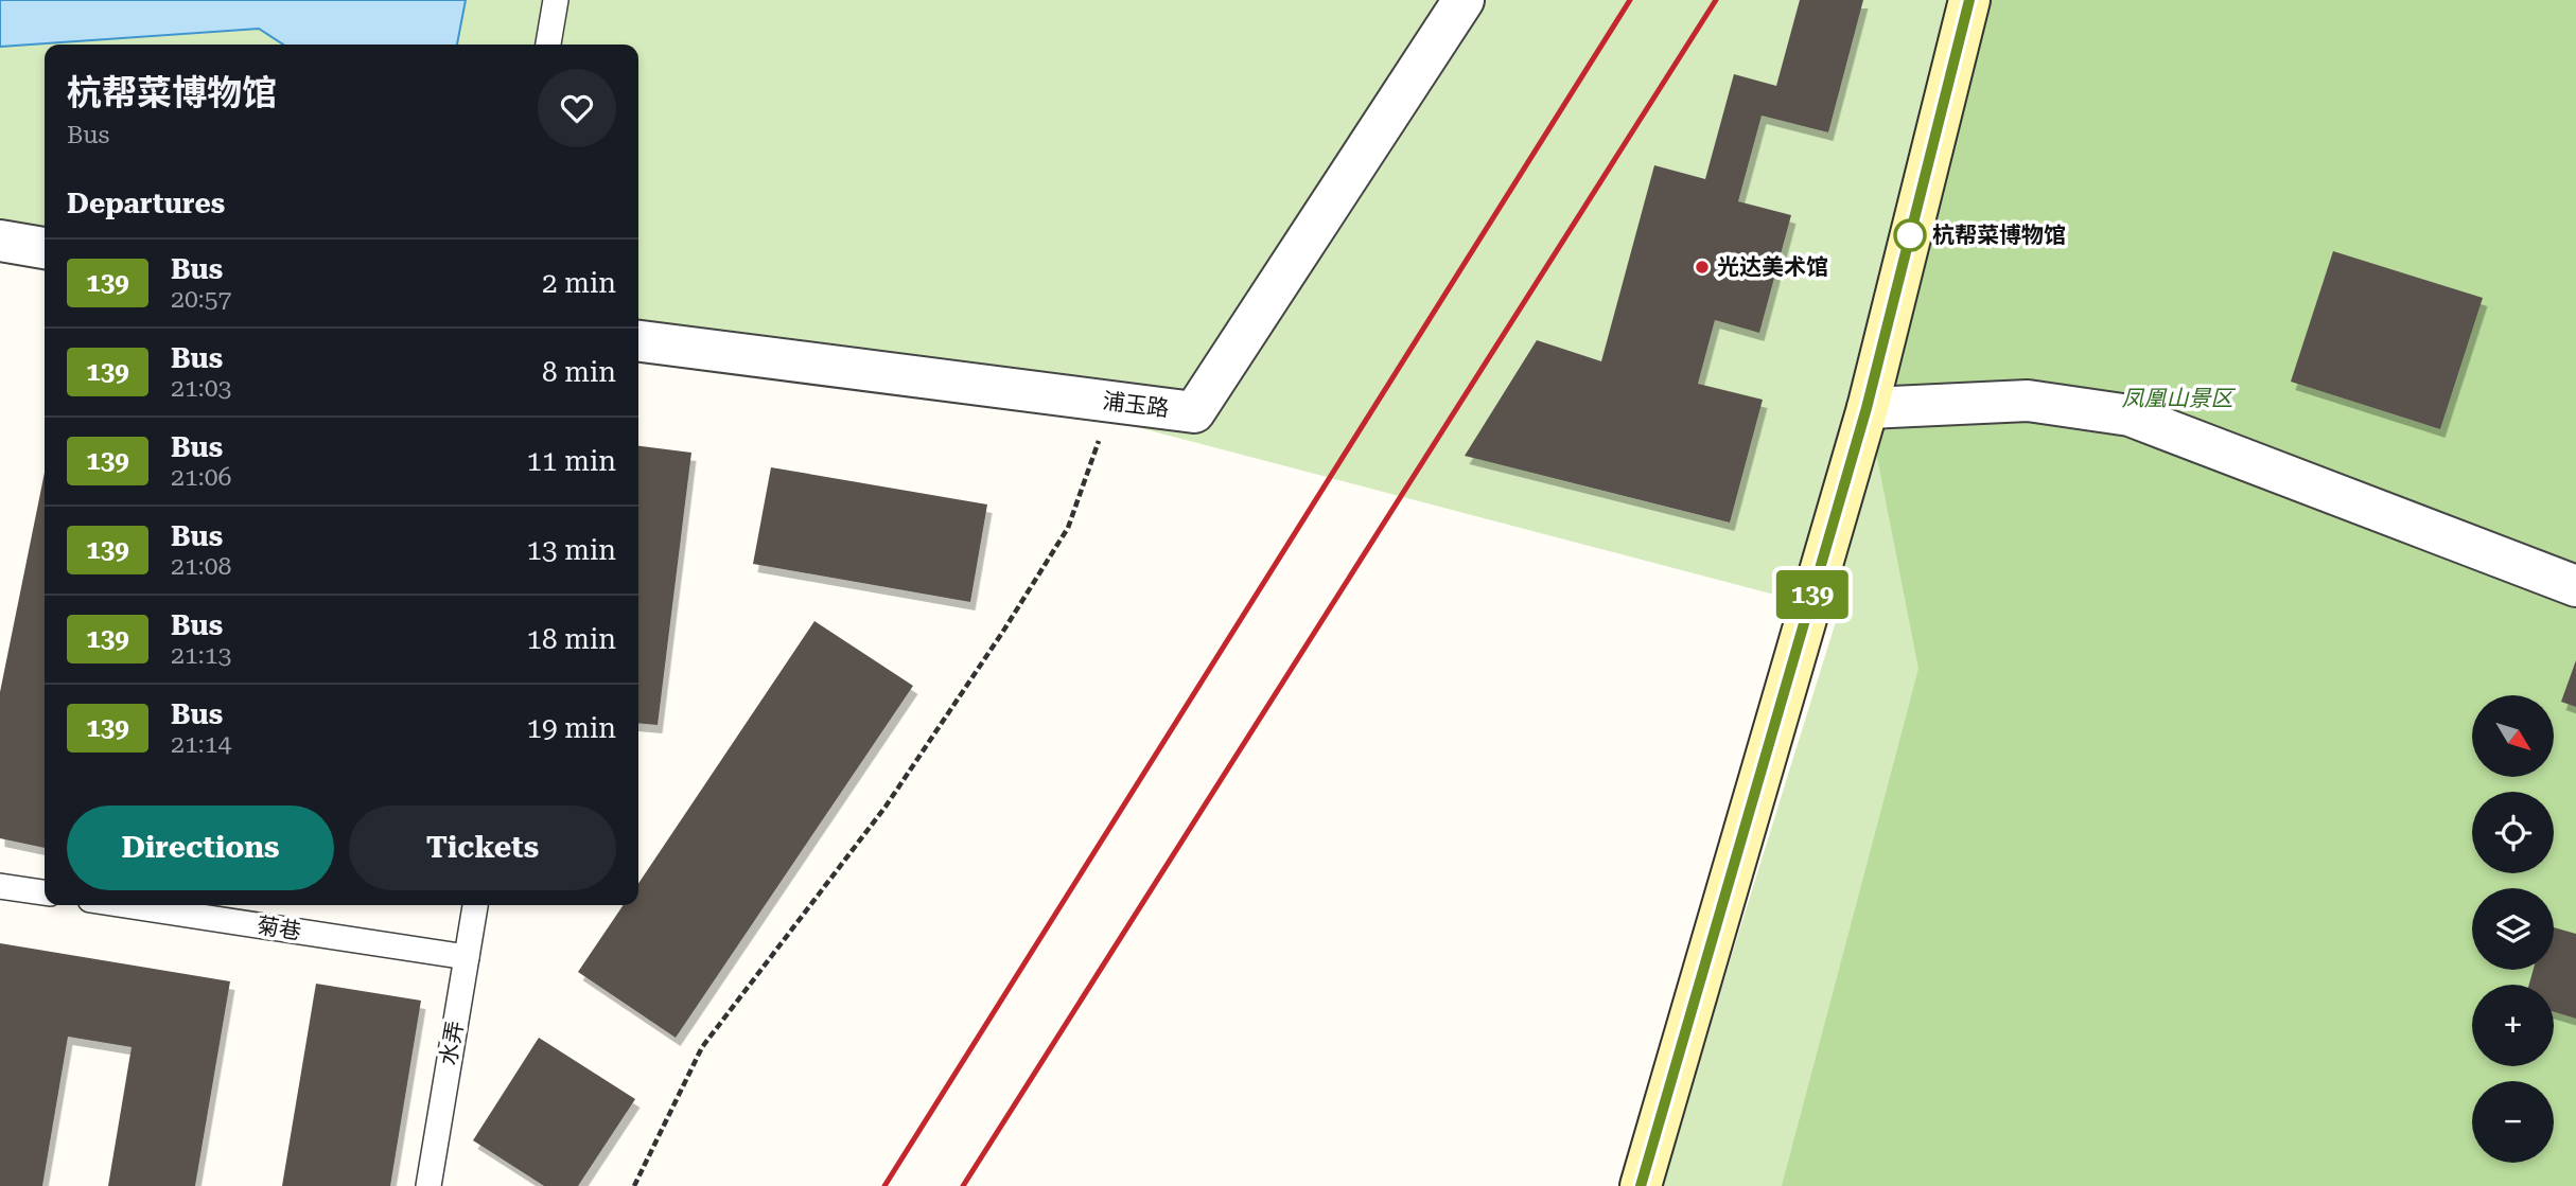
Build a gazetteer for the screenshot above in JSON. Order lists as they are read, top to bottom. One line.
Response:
{"streets":{"street":["浦玉路"],"lane":["菊巷","水弄"]},"crossings":[["菊巷","水弄"]],"parks":["凤凰山景区"],"places":["杭帮菜博物馆","光达美术馆"],"lines":["bus line 139"],"north":"bottom right","page":{"on_map":"139","heading":[["杭帮菜博物馆","Bus"],"Departures"],"list":[{"mark":"139","name":"Bus","note":"20:57","value":"2 min"},{"mark":"139","name":"Bus","note":"21:03","value":"8 min"},{"mark":"139","name":"Bus","note":"21:06","value":"11 min"},{"mark":"139","name":"Bus","note":"21:08","value":"13 min"},{"mark":"139","name":"Bus","note":"21:13","value":"18 min"},{"mark":"139","name":"Bus","note":"21:14","value":"19 min"}],"map_buttons":["+","−"],"buttons":["Directions","Tickets"]}}
